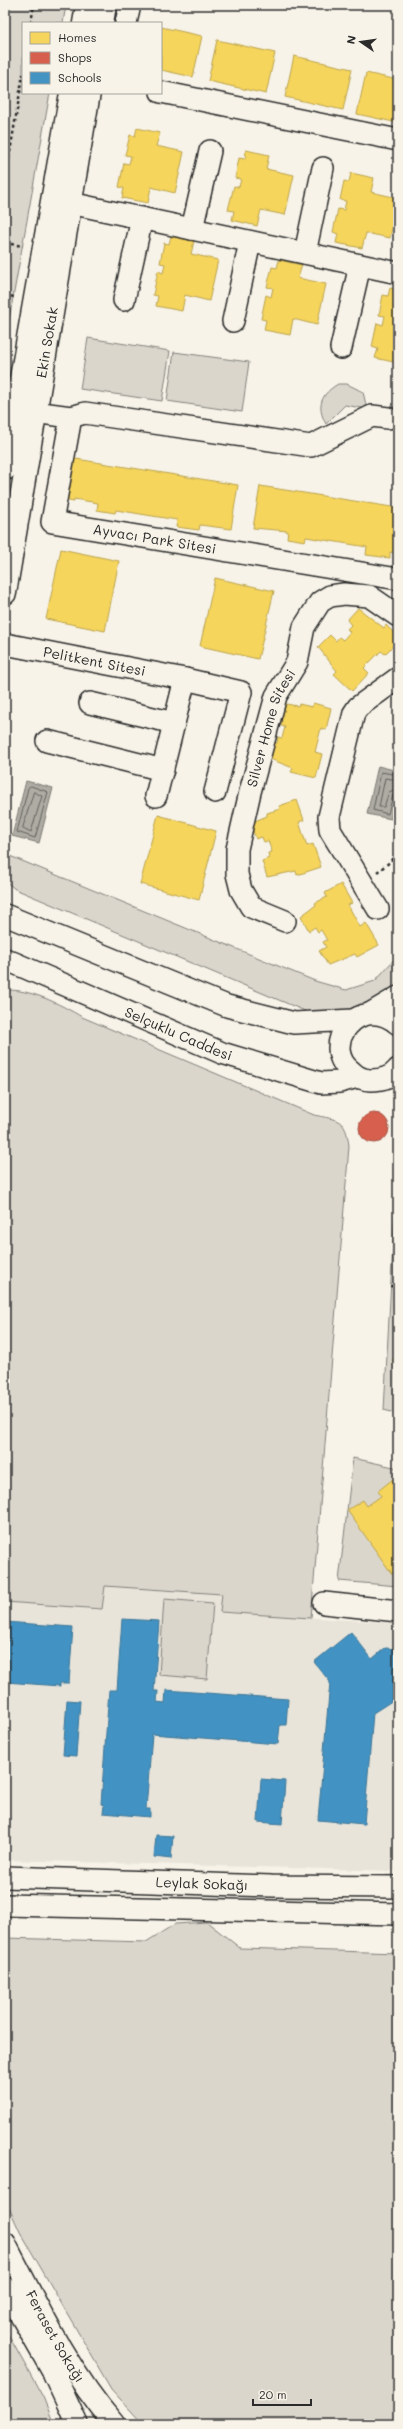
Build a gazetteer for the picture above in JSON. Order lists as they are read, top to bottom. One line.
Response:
{"streets":{"main road":["Ekin Sokak"],"street":["Ayvacı Park Sitesi","Pelitkent Sitesi","Silver Home Sitesi","Selçuklu Caddesi","Leylak Sokağı","Feraset Sokağı"]},"legend":["Homes","Shops","Schools"],"scale_bar":"20 m","north":"left"}
